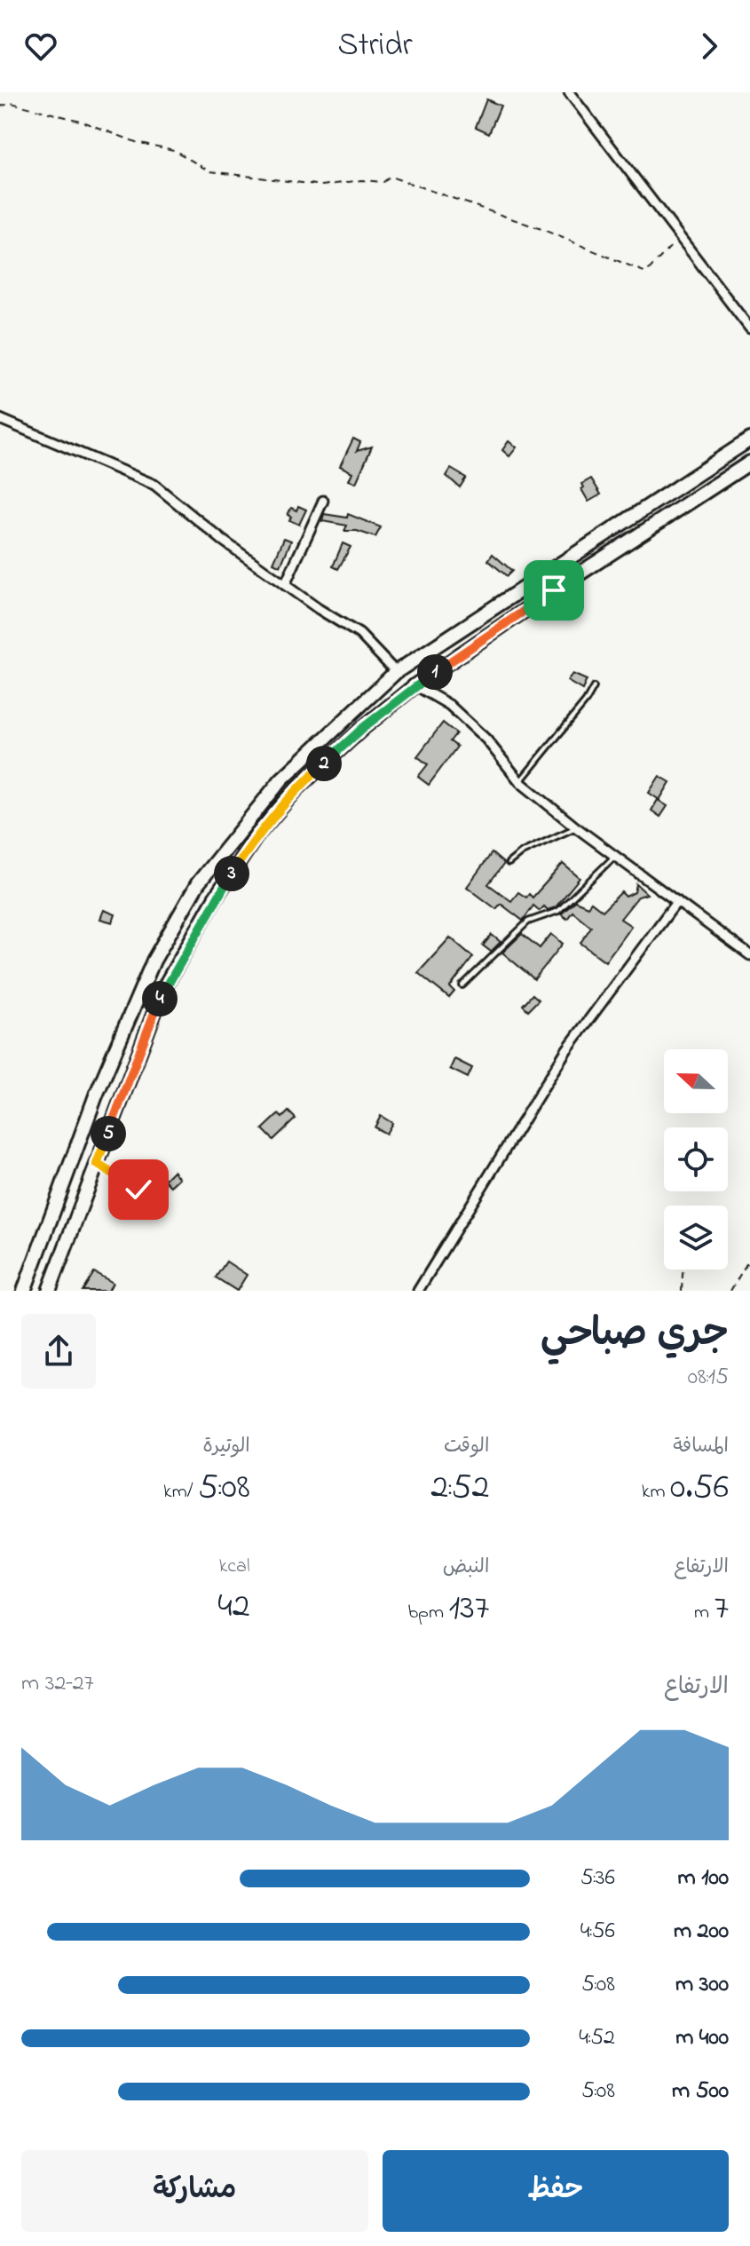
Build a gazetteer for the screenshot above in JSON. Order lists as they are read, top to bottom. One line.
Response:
{"north":"left","page":{"header":"Stridr","pins":["1","2","3","4","5"],"heading":["جري صباحي","08:15"],"stats":[["المسافة","0.56 km"],["الوقت","2:52"],["الوتيرة","5:08 /km"],["الارتفاع","7 m"],["النبض","137 bpm"],["kcal","42"]],"chart":["الارتفاع","27–32 m"],"list":[{"name":"100 m","note":"5:36"},{"name":"200 m","note":"4:56"},{"name":"300 m","note":"5:08"},{"name":"400 m","note":"4:52"},{"name":"500 m","note":"5:08"}],"buttons":["حفظ","مشاركة"]}}
